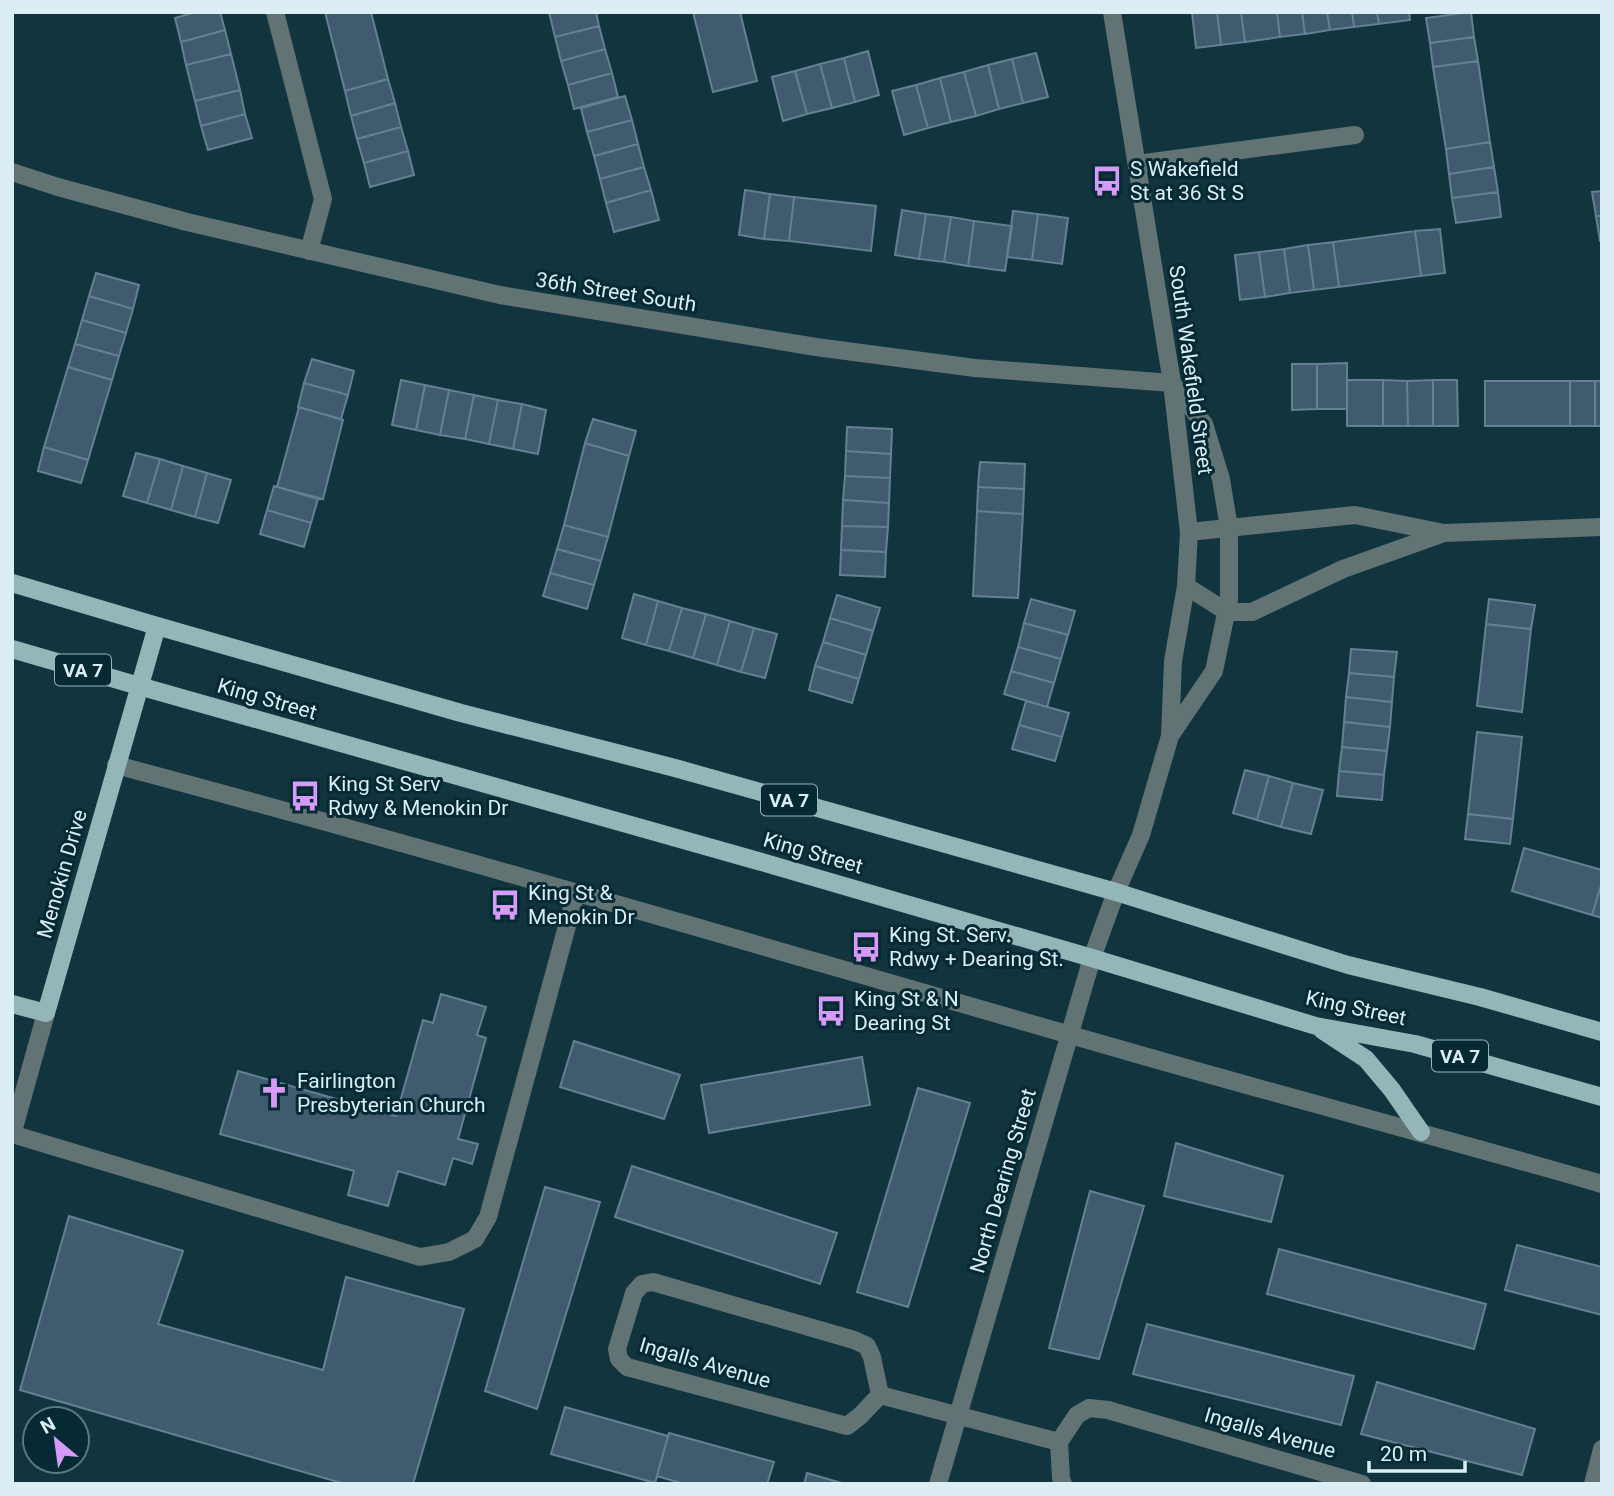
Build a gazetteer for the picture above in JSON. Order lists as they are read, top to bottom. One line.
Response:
{"streets":{"main road":["VA 7","King Street","Menokin Drive"],"street":["36th Street South","South Wakefield Street","North Dearing Street","Ingalls Avenue"]},"crossings":[["36th Street South","South Wakefield Street"],["South Wakefield Street","King Street"],["South Wakefield Street","North Dearing Street"],["King Street","Menokin Drive"],["King Street","North Dearing Street"]],"places":{"bus stop":["S Wakefield St at 36 St S","King St Serv Rdwy & Menokin Dr","King St & Menokin Dr","King St. Serv. Rdwy + Dearing St.","King St & N Dearing St"],"church":["Fairlington Presbyterian Church"]},"scale_bar":"20 m","north":"top left"}
